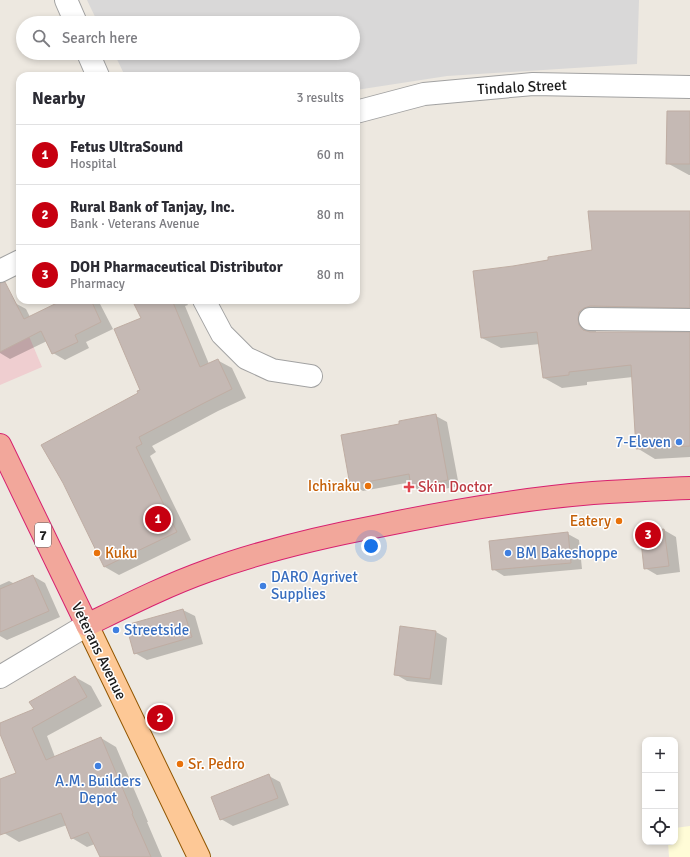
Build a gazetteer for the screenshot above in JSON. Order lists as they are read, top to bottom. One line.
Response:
{"streets":{"highway":["7","Veterans Avenue"],"street":["Tindalo Street"]},"places":{"other":["7-Eleven","Ichiraku","Eatery","Kuku","BM Bakeshoppe","DARO Agrivet Supplies","Streetside","Sr. Pedro","A.M. Builders Depot"],"health":["Skin Doctor"]},"page":{"search":"Search here","heading":["Nearby","3 results"],"list":[{"mark":"1","name":"Fetus UltraSound","note":"Hospital","value":"60 m"},{"mark":"2","name":"Rural Bank of Tanjay, Inc.","note":"Bank · Veterans Avenue","value":"80 m"},{"mark":"3","name":"DOH Pharmaceutical Distributor","note":"Pharmacy","value":"80 m"}],"pins":["1","3","2"],"map_buttons":["+","−"]}}
